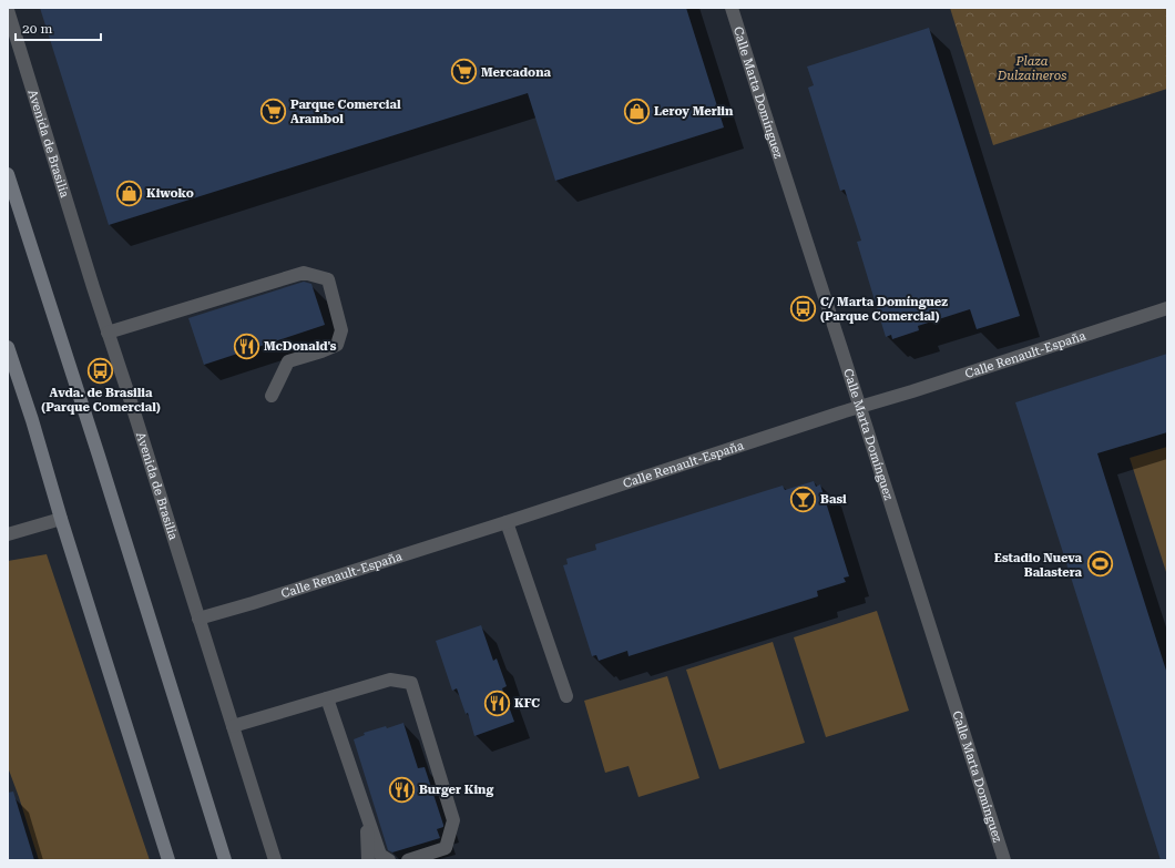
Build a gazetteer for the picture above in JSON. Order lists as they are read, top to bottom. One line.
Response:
{"streets":{"street":["Calle Marta Domínguez","Avenida de Brasilia","Calle Renault-España"]},"crossings":[["Calle Marta Domínguez","Calle Renault-España"],["Avenida de Brasilia","Calle Renault-España"]],"parks":["Plaza Dulzaineros"],"places":{"supermarket":["Mercadona","Parque Comercial Arambol"],"shop":["Leroy Merlin","Kiwoko"],"bus stop":["C/ Marta Domínguez (Parque Comercial)","Avda. de Brasilia (Parque Comercial)"],"restaurant":["McDonald's","KFC","Burger King"],"bar":["Basi"],"sports":["Estadio Nueva Balastera"]},"scale_bar":"20 m"}
